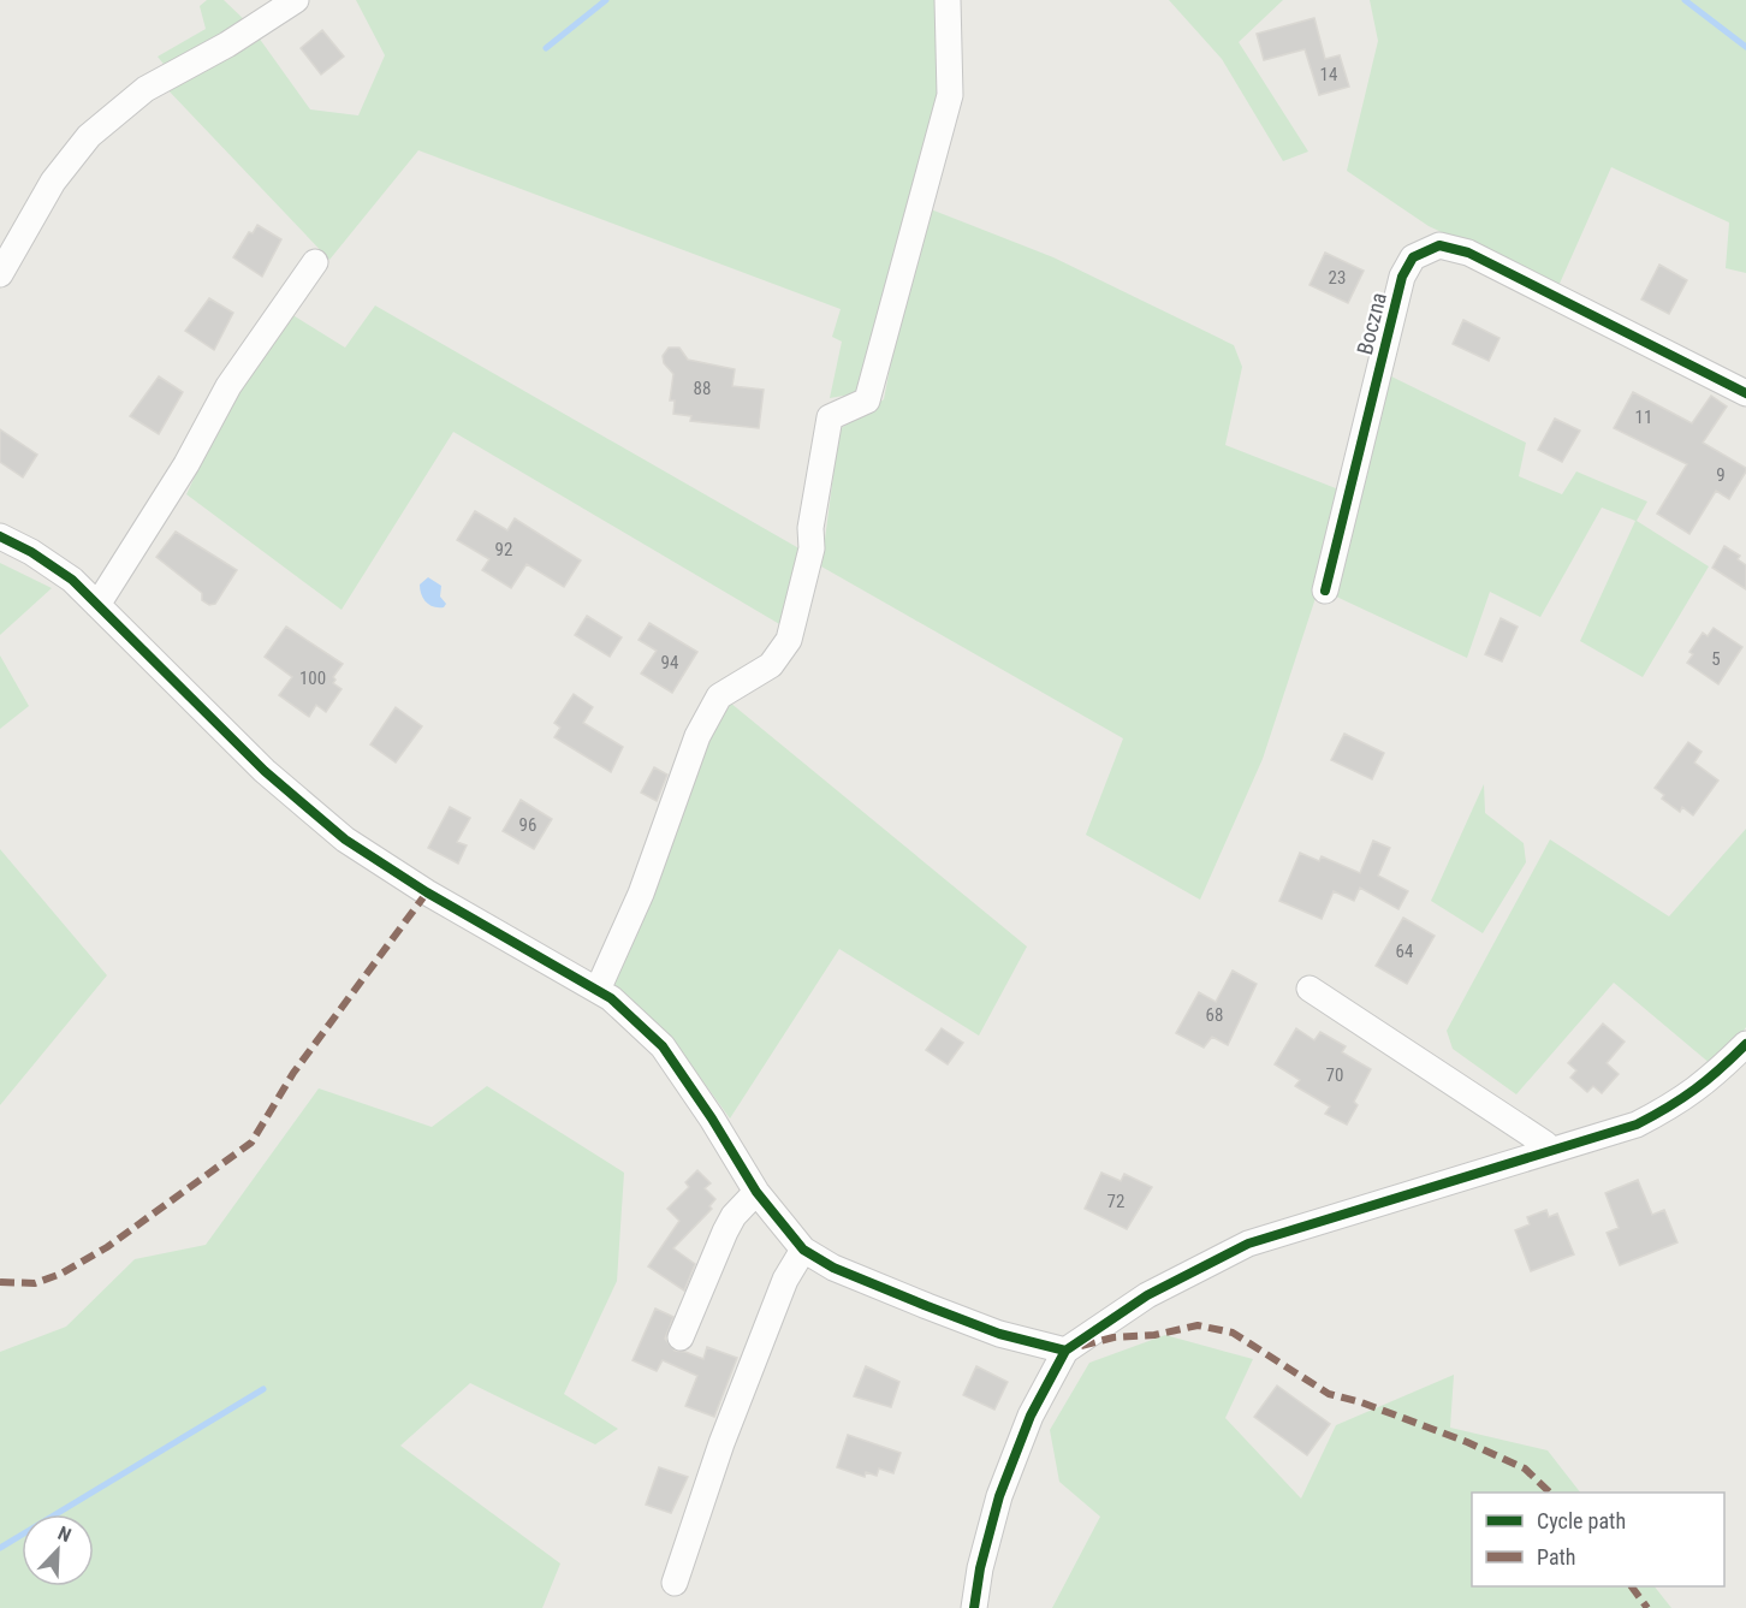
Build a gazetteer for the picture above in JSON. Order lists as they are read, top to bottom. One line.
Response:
{"streets":{"street":["Boczna"]},"house_numbers":["14","23","88","11","9","92","5","94","100","96","64","68","70","72"],"legend":["Cycle path","Path"],"north":"top right"}
